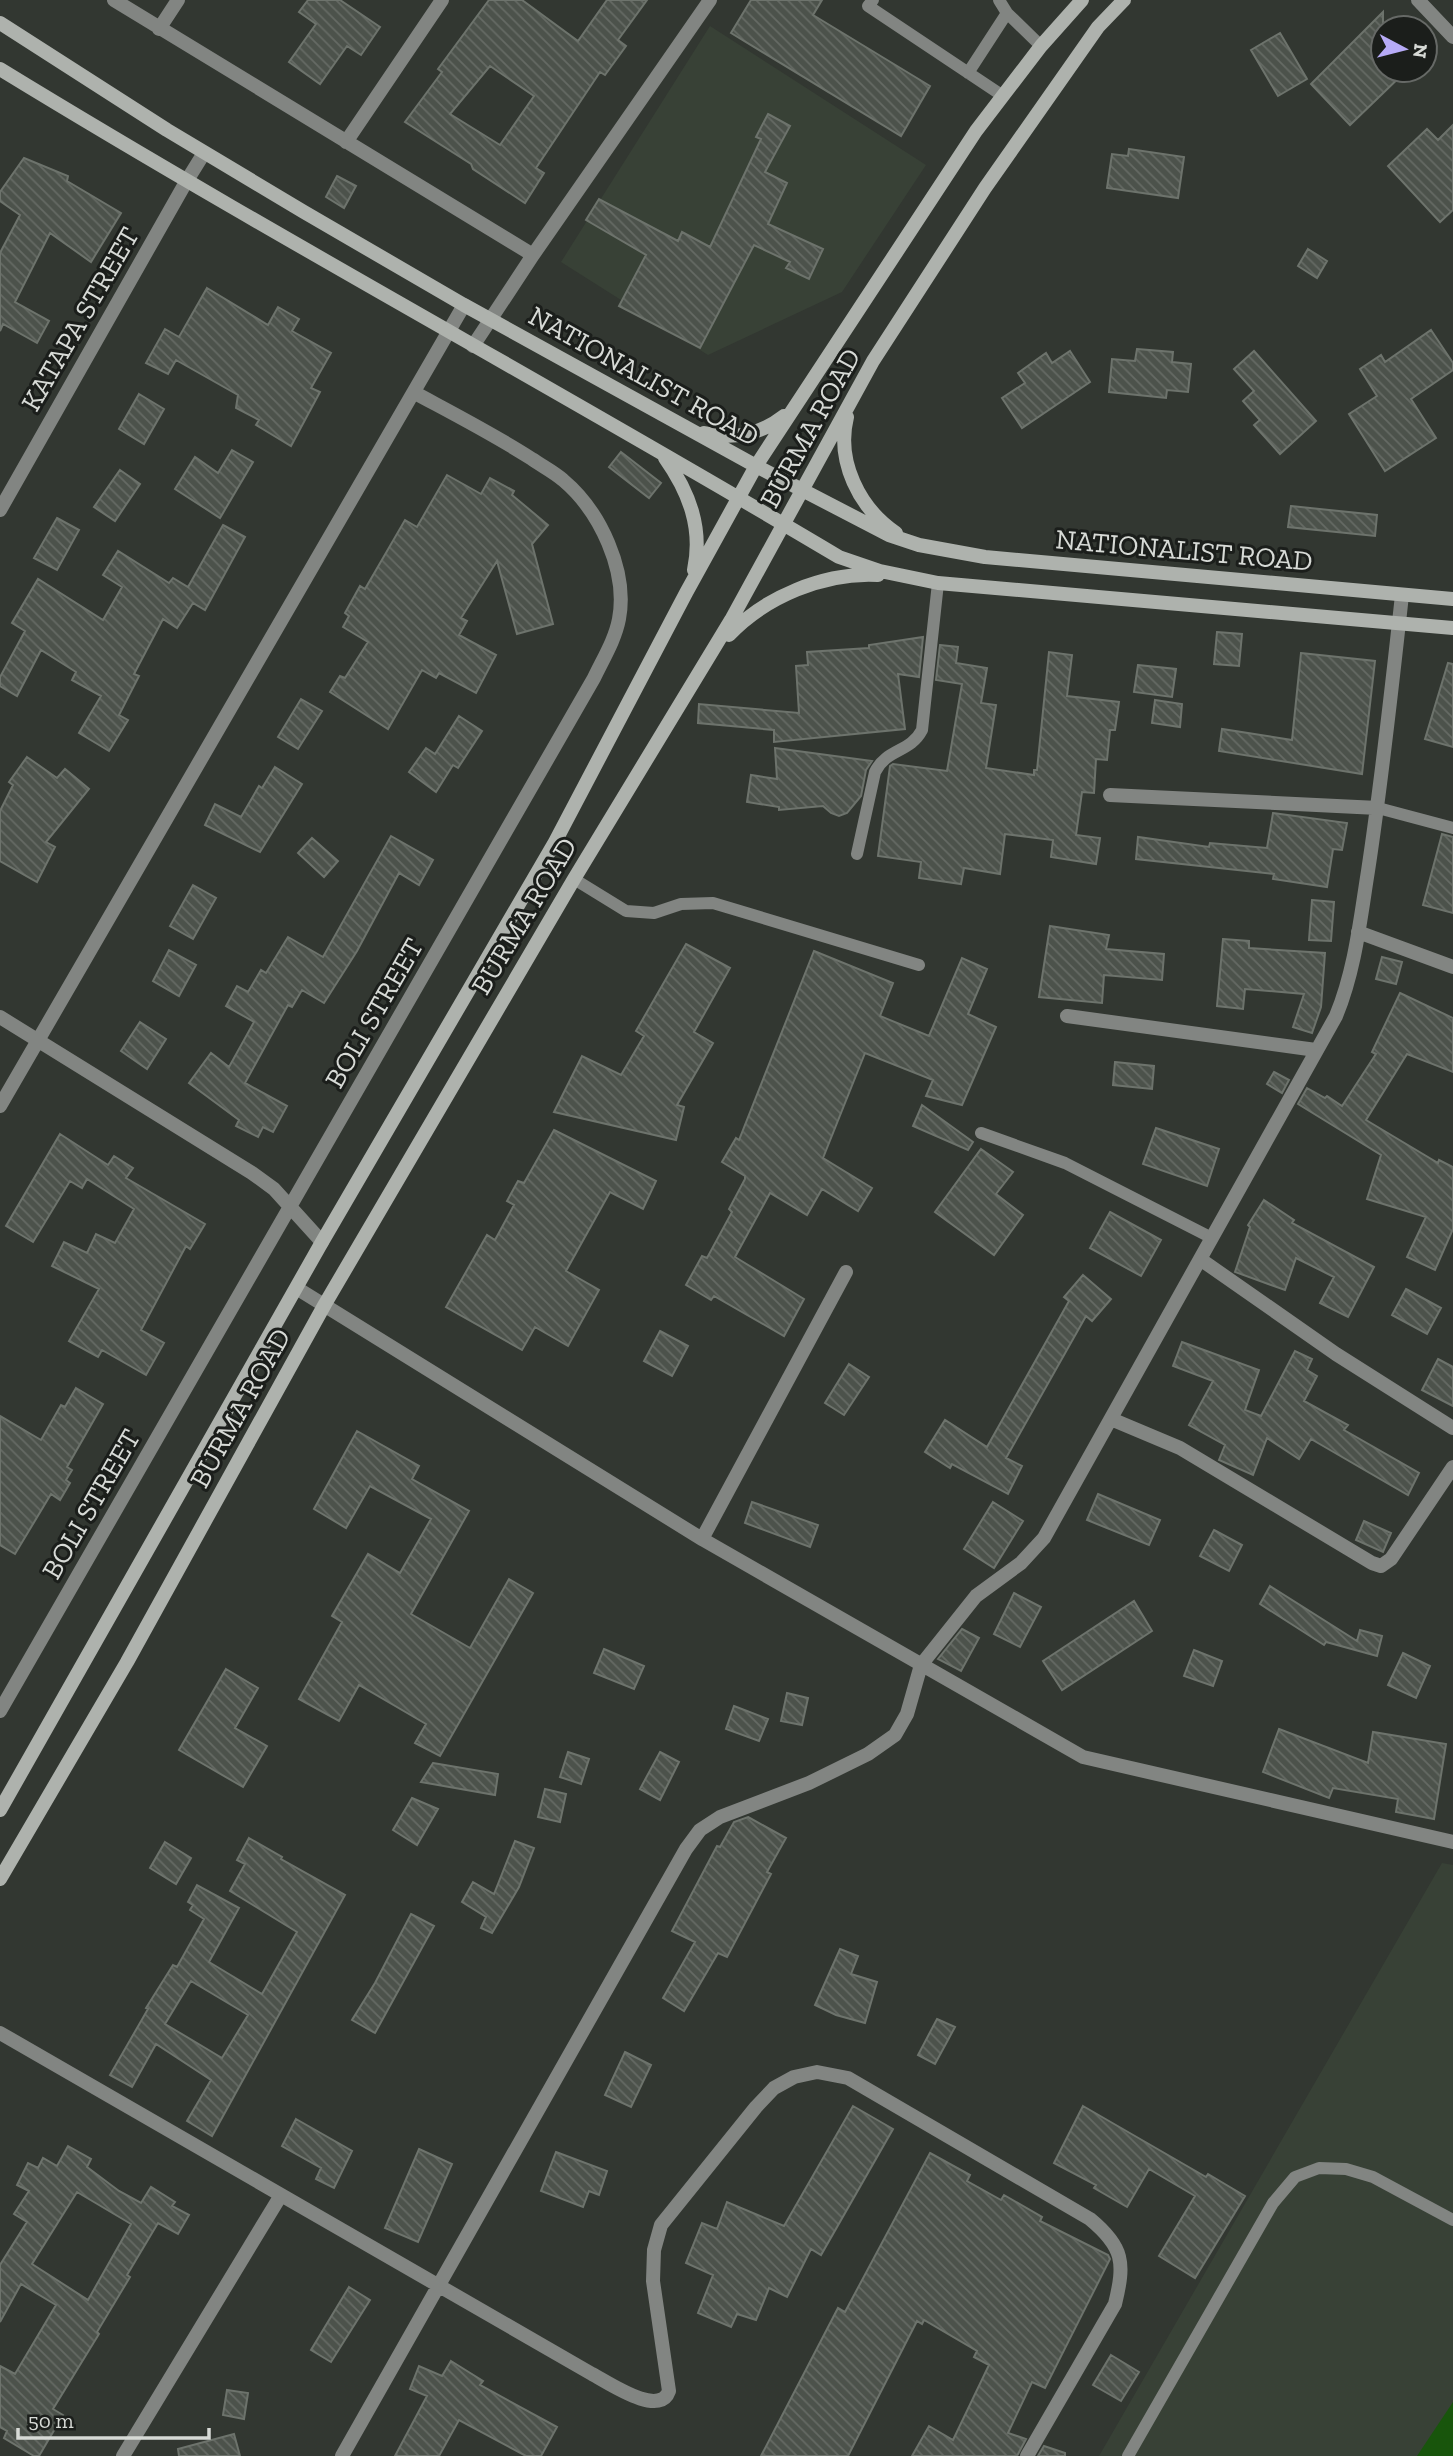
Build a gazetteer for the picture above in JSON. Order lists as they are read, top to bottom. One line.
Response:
{"streets":{"main road":["NATIONALIST ROAD","BURMA ROAD"],"street":["KATAPA STREET","BOLI STREET"]},"crossings":[["KATAPA STREET","NATIONALIST ROAD"],["NATIONALIST ROAD","BURMA ROAD"]],"scale_bar":"50 m","north":"right"}
